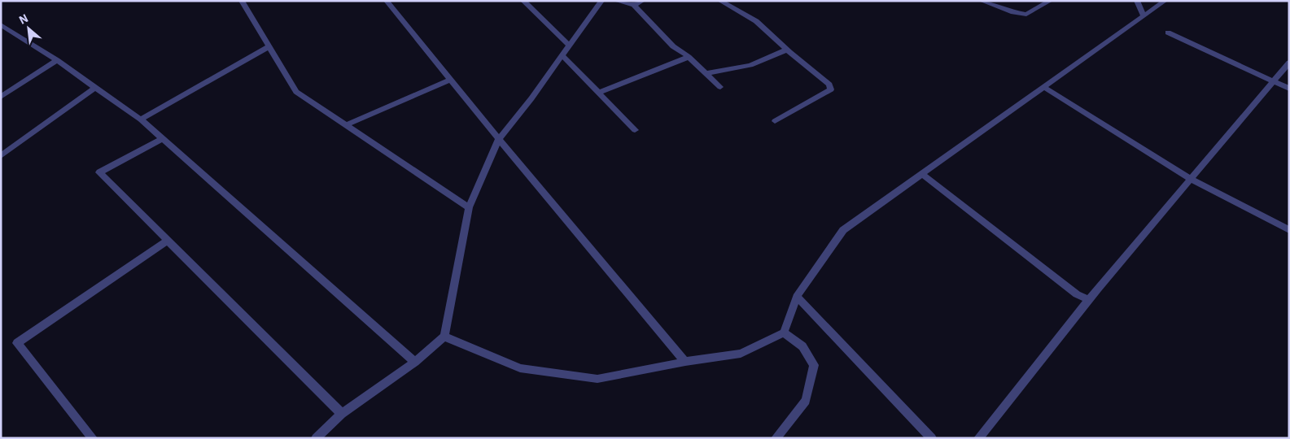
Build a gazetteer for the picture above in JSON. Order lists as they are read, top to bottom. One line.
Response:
{"north":"top left"}
